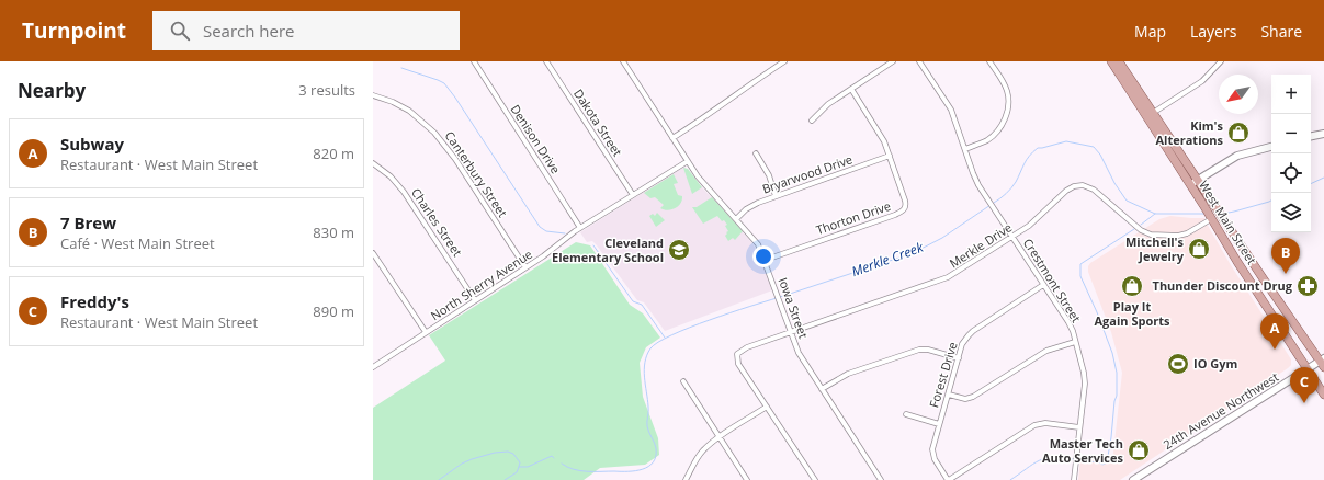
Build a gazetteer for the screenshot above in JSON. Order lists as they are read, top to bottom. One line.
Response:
{"streets":{"main road":["West Main Street","24th Avenue Northwest"],"street":["Dakota Street","Denison Drive","Canterbury Street","Bryarwood Drive","Thorton Drive","Charles Street","Merkle Drive","Crestmont Street","North Sherry Avenue","Iowa Street","Forest Drive"]},"crossings":[["Dakota Street","North Sherry Avenue"],["Denison Drive","North Sherry Avenue"],["Canterbury Street","North Sherry Avenue"],["Bryarwood Drive","Thorton Drive"],["Bryarwood Drive","Iowa Street"],["Thorton Drive","Iowa Street"],["Charles Street","North Sherry Avenue"],["West Main Street","Merkle Drive"],["West Main Street","24th Avenue Northwest"],["Merkle Drive","Crestmont Street"],["Merkle Drive","Iowa Street"],["Crestmont Street","Forest Drive"],["North Sherry Avenue","Iowa Street"]],"water":["Merkle Creek"],"places":{"shop":["Kim's Alterations","Mitchell's Jewelry","Play It Again Sports","Master Tech Auto Services"],"school or university":["Cleveland Elementary School"],"pharmacy":["Thunder Discount Drug"],"sports":["IO Gym"]},"north":"bottom left","page":{"header":"Turnpoint","search":"Search here","nav":["Map","Layers","Share"],"heading":["Nearby","3 results"],"map_buttons":["+","−"],"list":[{"mark":"A","name":"Subway","note":"Restaurant · West Main Street","value":"820 m"},{"mark":"B","name":"7 Brew","note":"Café · West Main Street","value":"830 m"},{"mark":"C","name":"Freddy's","note":"Restaurant · West Main Street","value":"890 m"}],"pins":["B","A","C"]}}
